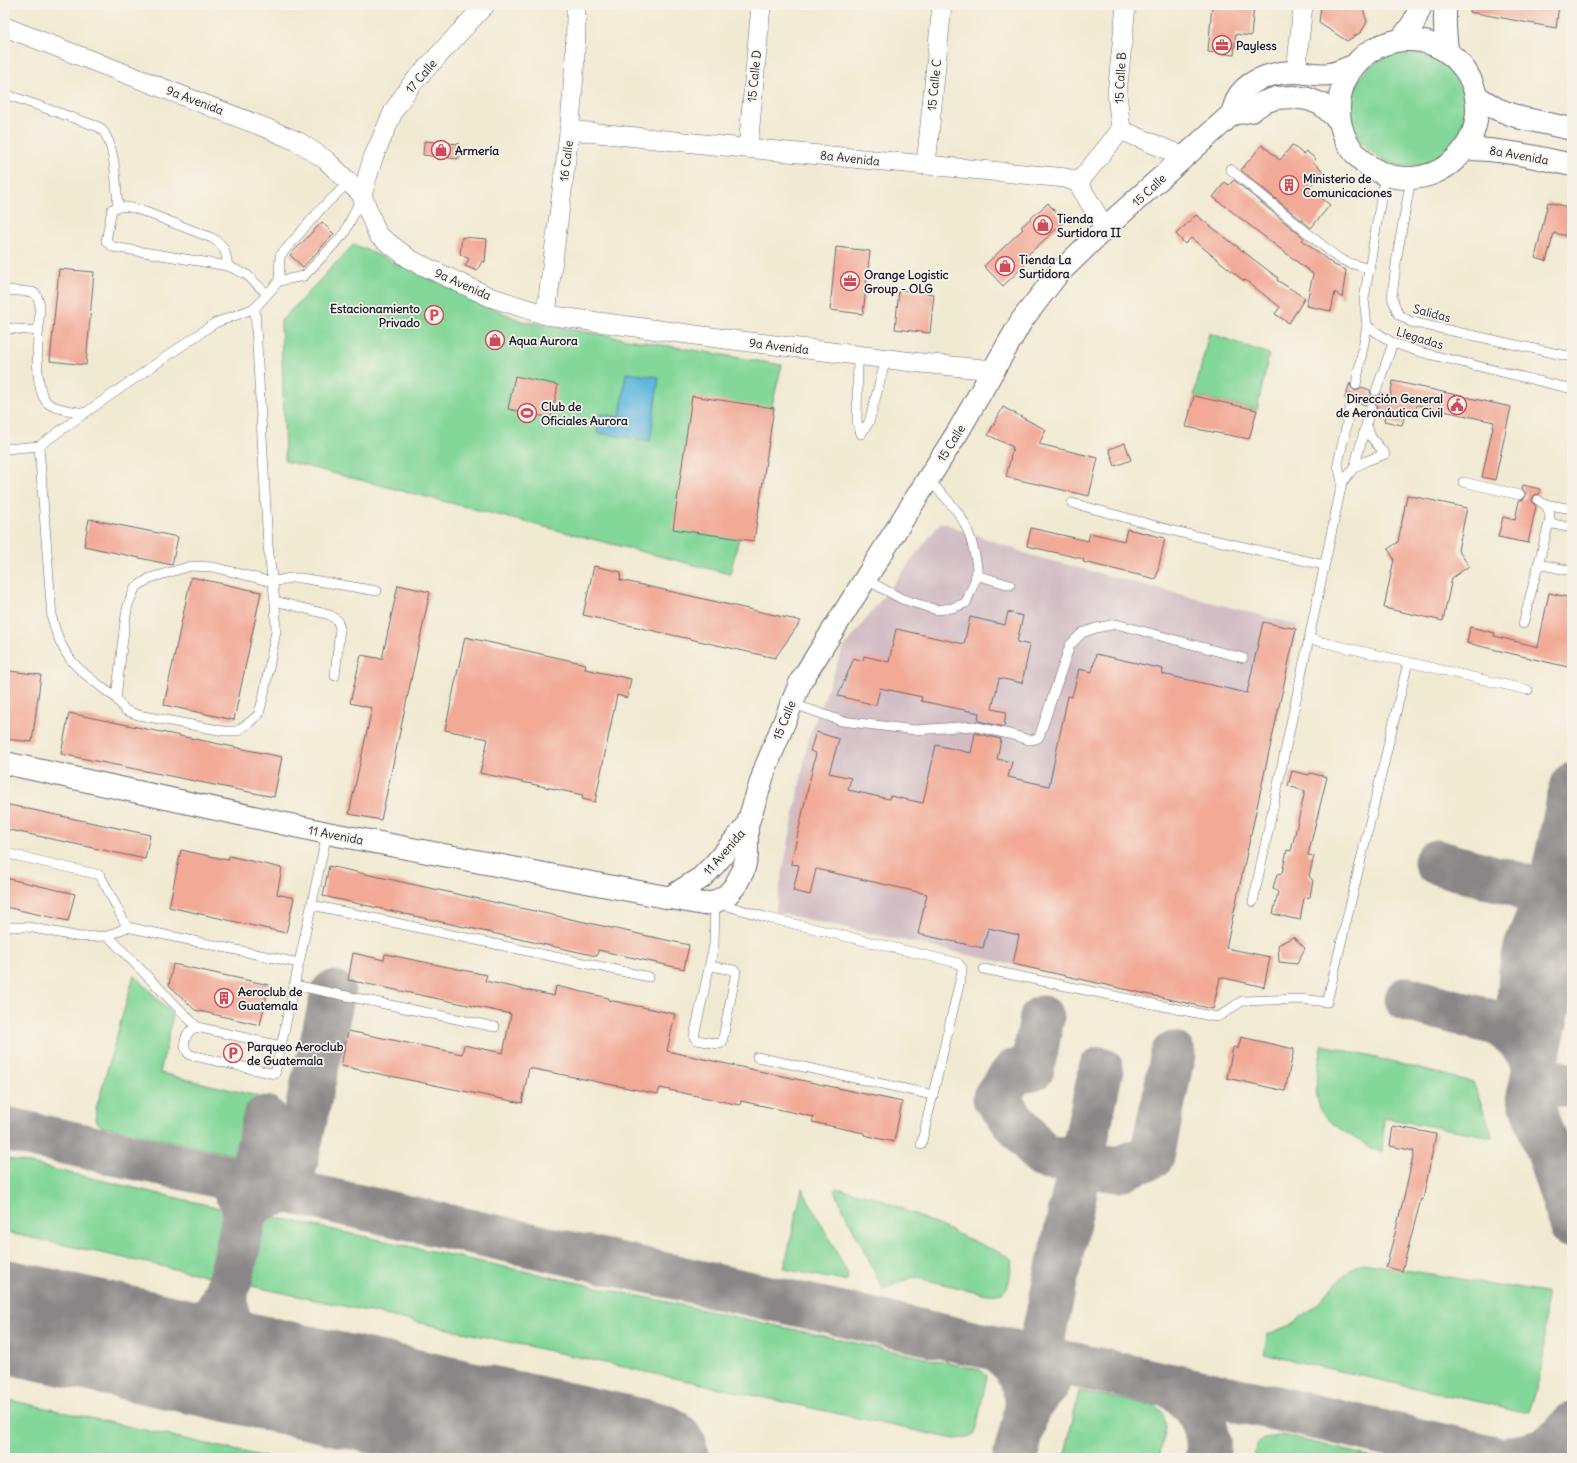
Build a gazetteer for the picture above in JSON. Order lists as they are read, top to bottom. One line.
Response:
{"streets":{"main road":["8a Avenida","15 Calle","11 Avenida"],"street":["17 Calle","15 Calle D","15 Calle B","15 Calle C","9a Avenida","16 Calle"],"lane":["Salidas","Llegadas"]},"crossings":[["17 Calle","9a Avenida"],["15 Calle D","8a Avenida"],["15 Calle C","8a Avenida"],["9a Avenida","16 Calle"],["9a Avenida","15 Calle"],["8a Avenida","16 Calle"],["8a Avenida","15 Calle"],["8a Avenida","Salidas"],["15 Calle","Salidas"],["15 Calle","11 Avenida"]],"places":{"office":["Payless","Orange Logistic Group - OLG"],"shop":["Armería","Tienda Surtidora II","Tienda La Surtidora","Aqua Aurora"],"building":["Ministerio de Comunicaciones","Aeroclub de Guatemala"],"parking":["Estacionamiento Privado","Parqueo Aeroclub de Guatemala"],"public building":["Dirección General de Aeronáutica Civil"],"sports":["Club de Oficiales Aurora"]}}
